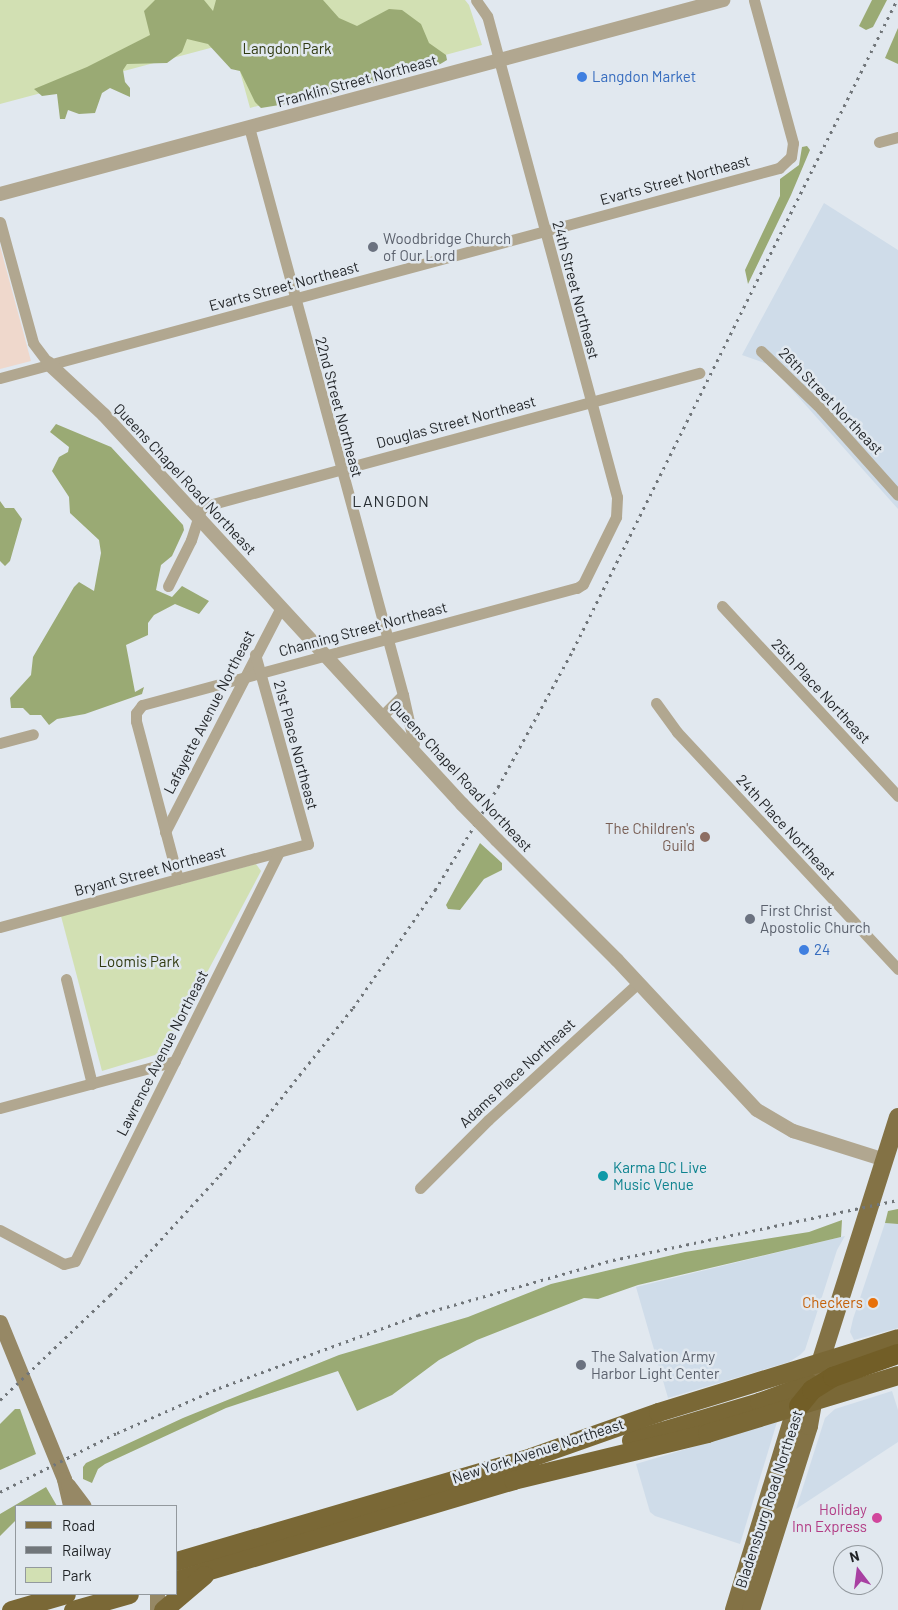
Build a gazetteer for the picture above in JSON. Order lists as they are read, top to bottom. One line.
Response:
{"streets":{"highway":["New York Avenue Northeast"],"main road":["Bladensburg Road Northeast"],"street":["Franklin Street Northeast","Evarts Street Northeast","24th Street Northeast","26th Street Northeast","22nd Street Northeast","Douglas Street Northeast","Queens Chapel Road Northeast","Channing Street Northeast","25th Place Northeast","Lafayette Avenue Northeast","21st Place Northeast","24th Place Northeast","Bryant Street Northeast","Lawrence Avenue Northeast","Adams Place Northeast"]},"crossings":[["Franklin Street Northeast","24th Street Northeast"],["Franklin Street Northeast","22nd Street Northeast"],["Evarts Street Northeast","24th Street Northeast"],["Evarts Street Northeast","22nd Street Northeast"],["Evarts Street Northeast","Queens Chapel Road Northeast"],["24th Street Northeast","Douglas Street Northeast"],["24th Street Northeast","Channing Street Northeast"],["22nd Street Northeast","Douglas Street Northeast"],["22nd Street Northeast","Channing Street Northeast"],["Douglas Street Northeast","Queens Chapel Road Northeast"],["Queens Chapel Road Northeast","Channing Street Northeast"],["Queens Chapel Road Northeast","Lafayette Avenue Northeast"],["Queens Chapel Road Northeast","Adams Place Northeast"],["Queens Chapel Road Northeast","Bladensburg Road Northeast"],["Channing Street Northeast","Lafayette Avenue Northeast"],["Channing Street Northeast","21st Place Northeast"],["Lafayette Avenue Northeast","21st Place Northeast"],["21st Place Northeast","Bryant Street Northeast"],["Bryant Street Northeast","Lawrence Avenue Northeast"],["New York Avenue Northeast","Bladensburg Road Northeast"]],"districts":["LANGDON"],"parks":["Langdon Park","Loomis Park"],"places":["Langdon Market","Woodbridge Church of Our Lord","The Children's Guild","First Christ Apostolic Church","24","Karma DC Live Music Venue","Checkers","The Salvation Army Harbor Light Center","Holiday Inn Express"],"legend":["Road","Railway","Park"],"north":"top"}
